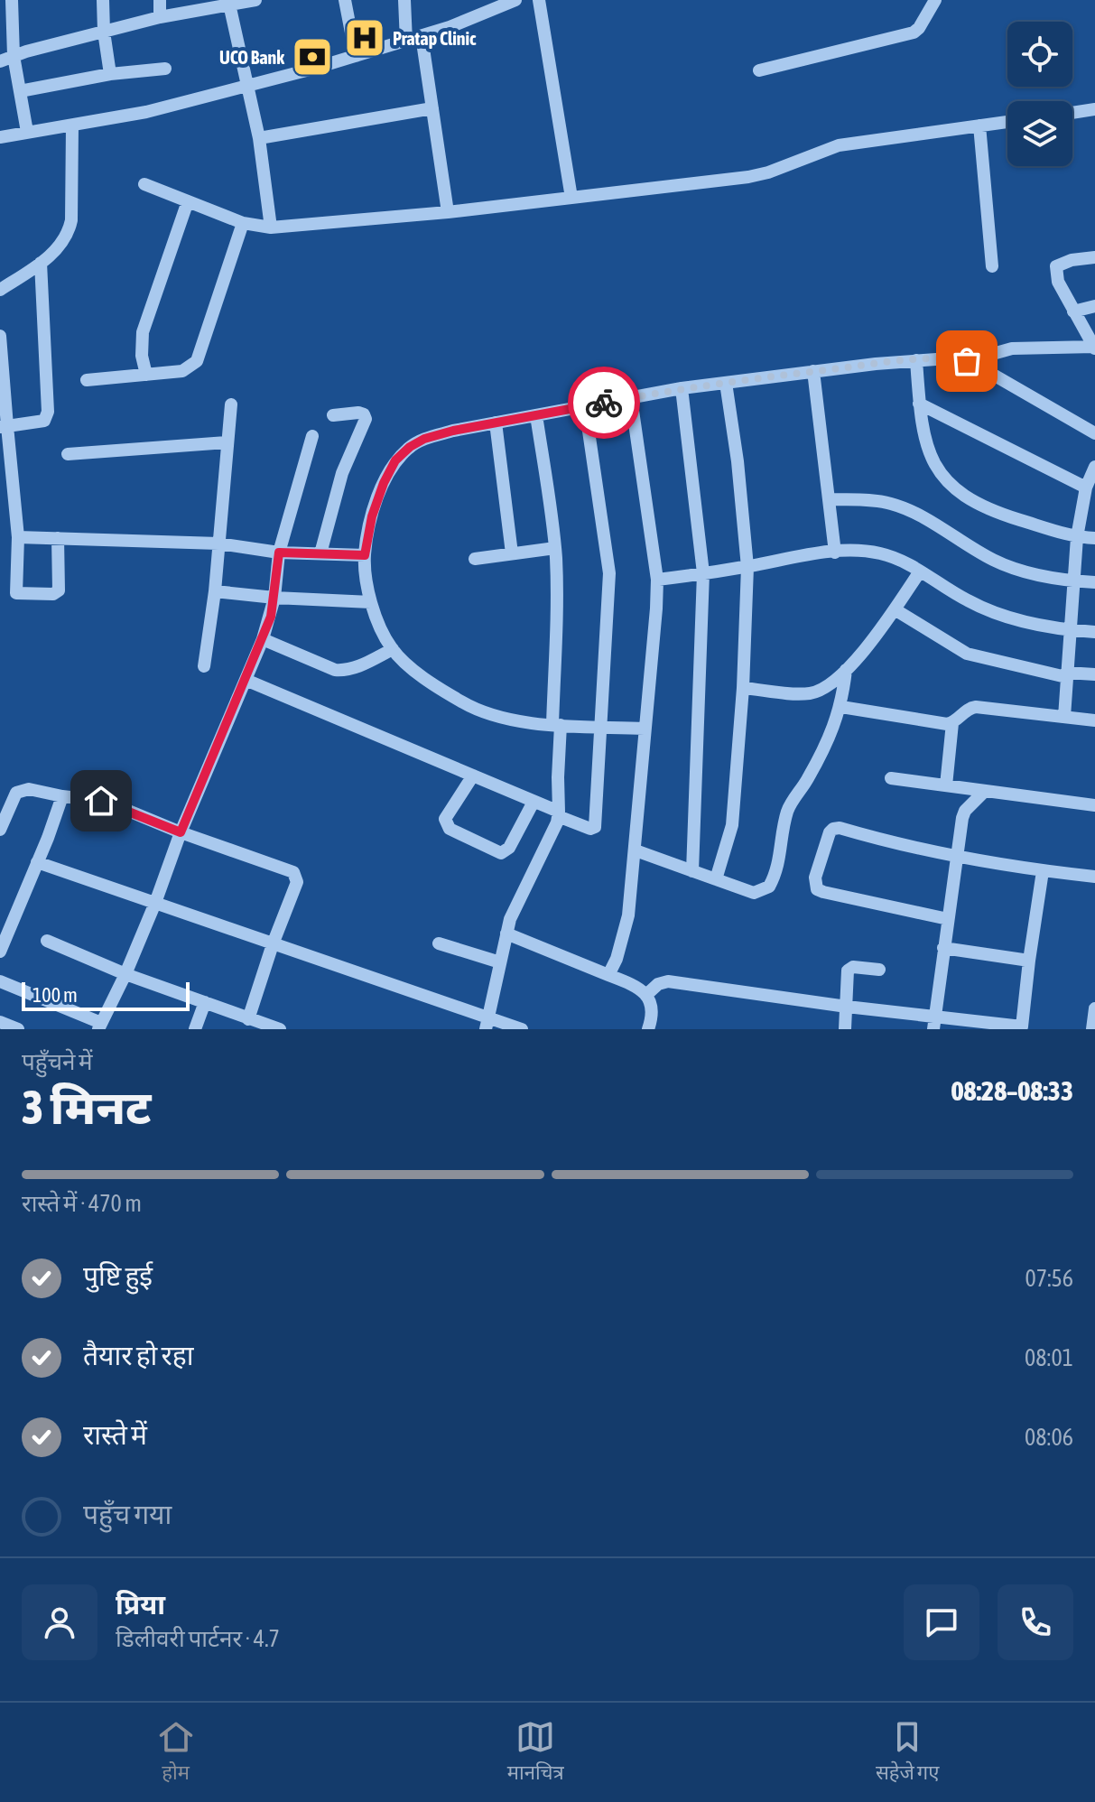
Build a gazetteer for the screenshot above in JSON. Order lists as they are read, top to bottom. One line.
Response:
{"places":{"hospital":["Pratap Clinic"],"bank":["UCO Bank"]},"scale_bar":"100 m","page":{"scale":"100 m","heading":["3 मिनट","पहुँचने में","08:28–08:33"],"panel":["प्रिया","डिलीवरी पार्टनर · 4.7"],"bar":"रास्ते में · 470 m","list":[["पुष्टि हुई","07:56"],["तैयार हो रहा","08:01"],["रास्ते में","08:06"],"पहुँच गया"],"tabs":["होम","मानचित्र","सहेजे गए"]}}
